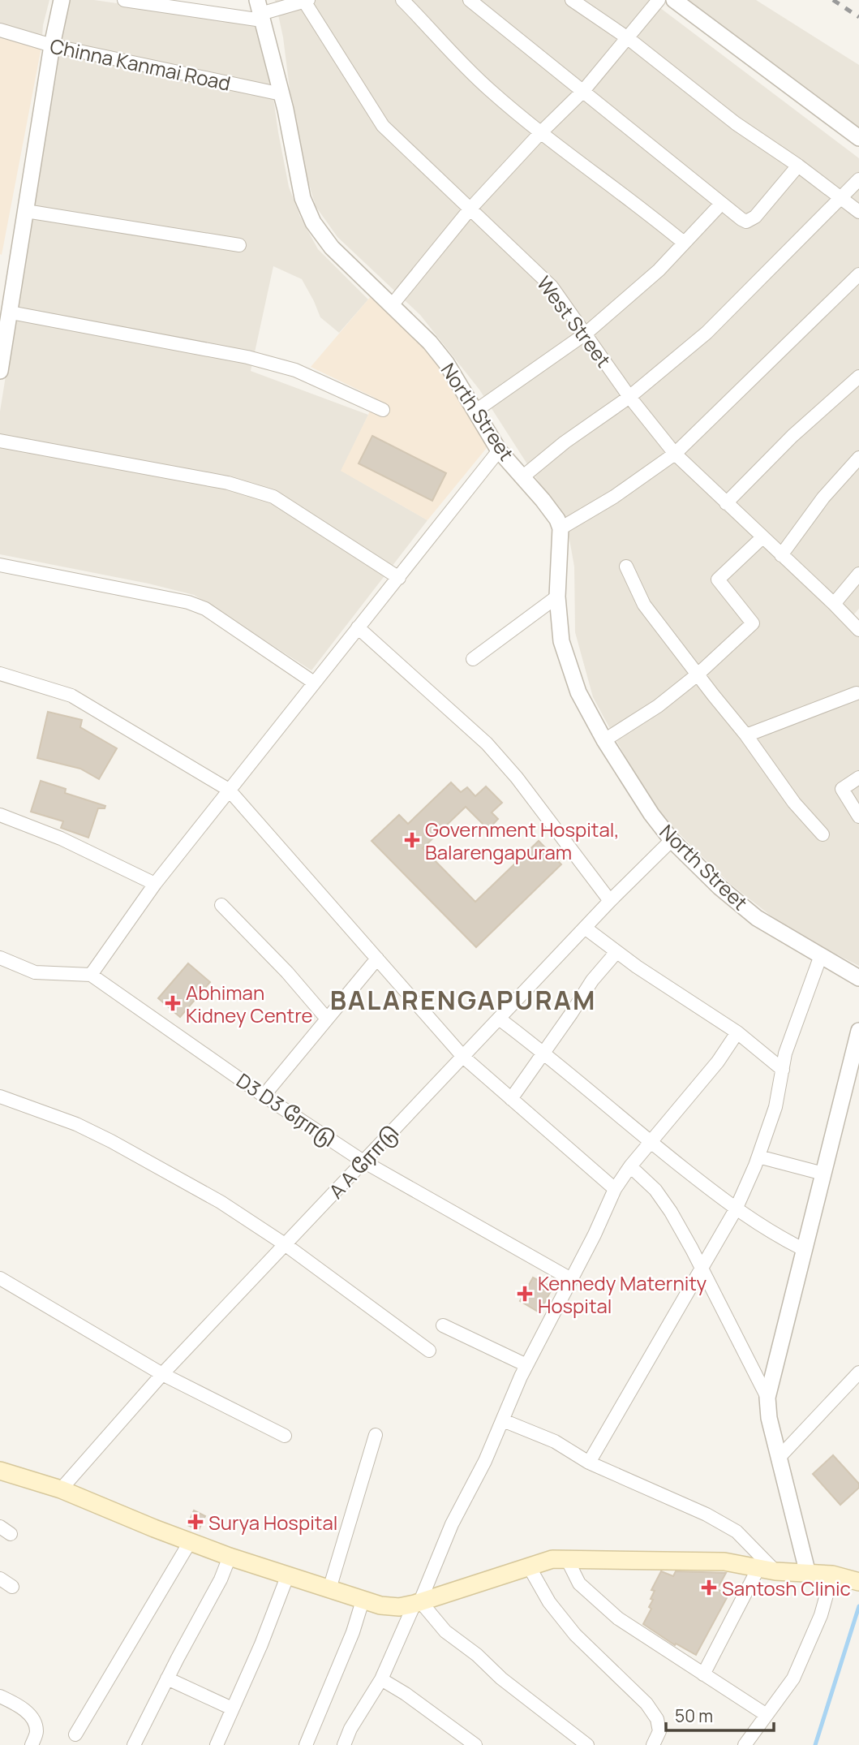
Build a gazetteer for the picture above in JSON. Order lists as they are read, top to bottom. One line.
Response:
{"streets":{"street":["Chinna Kanmai Road","West Street","North Street","D3 D3 ரோடு","A A ரோடு"]},"crossings":[["Chinna Kanmai Road","North Street"],["North Street","A A ரோடு"],["D3 D3 ரோடு","A A ரோடு"]],"districts":["BALARENGAPURAM"],"places":{"health":["Government Hospital, Balarengapuram","Abhiman Kidney Centre","Kennedy Maternity Hospital","Surya Hospital","Santosh Clinic"]},"scale_bar":"50 m"}
